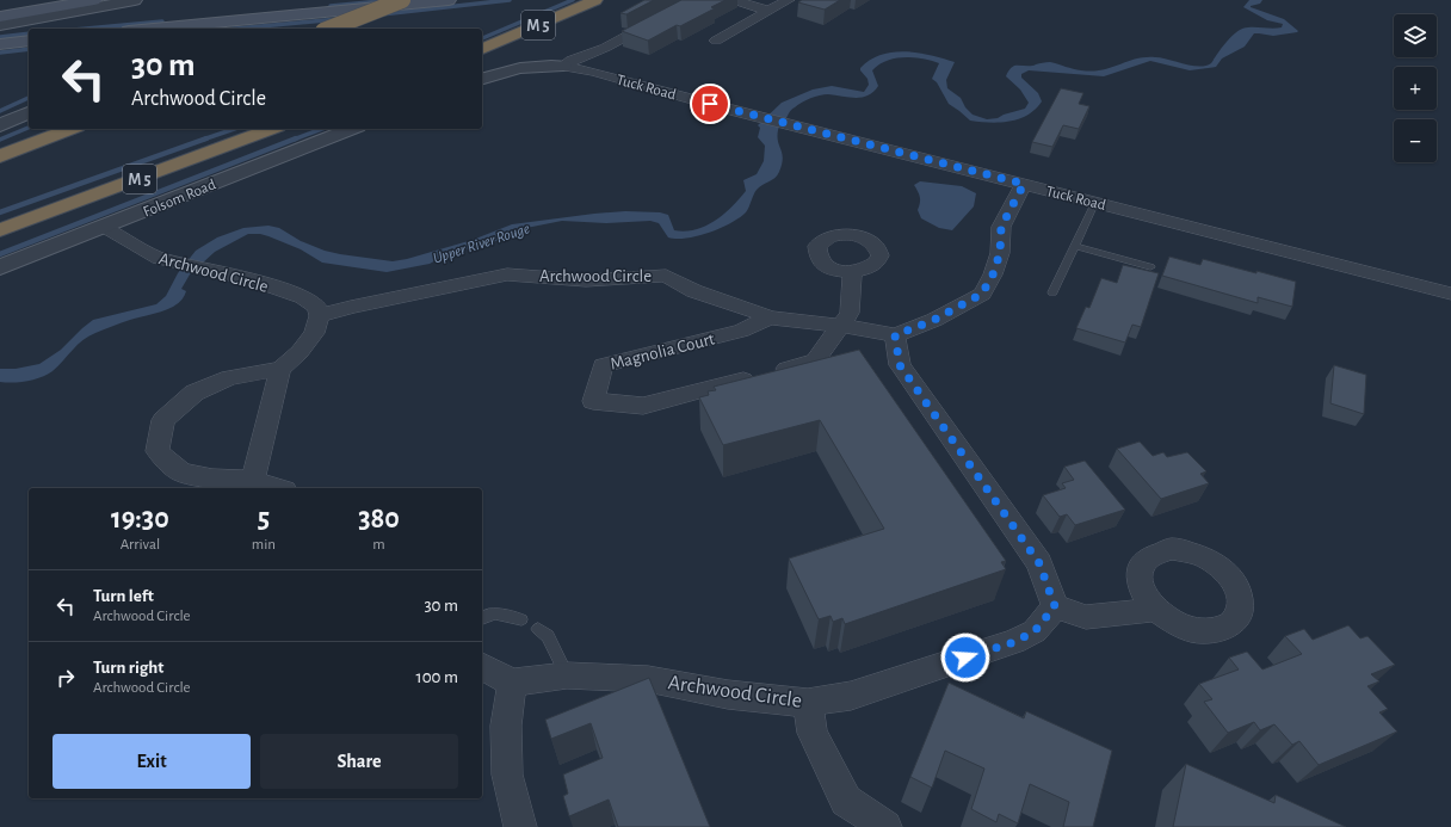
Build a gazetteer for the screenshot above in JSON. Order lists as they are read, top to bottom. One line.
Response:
{"streets":{"highway":["M 5"],"street":["Tuck Road","Folsom Road","Archwood Circle","Magnolia Court"]},"crossings":[["Folsom Road","Archwood Circle"],["Archwood Circle","Magnolia Court"]],"water":["Upper River Rouge"],"page":{"map_buttons":["+","−"],"turn":["30 m","Archwood Circle"],"eta":["19:30","Arrival","5","min","380","m"],"list":[{"name":"Turn left","note":"Archwood Circle","value":"30 m"},{"name":"Turn right","note":"Archwood Circle","value":"100 m"}],"buttons":["Exit","Share"]}}
